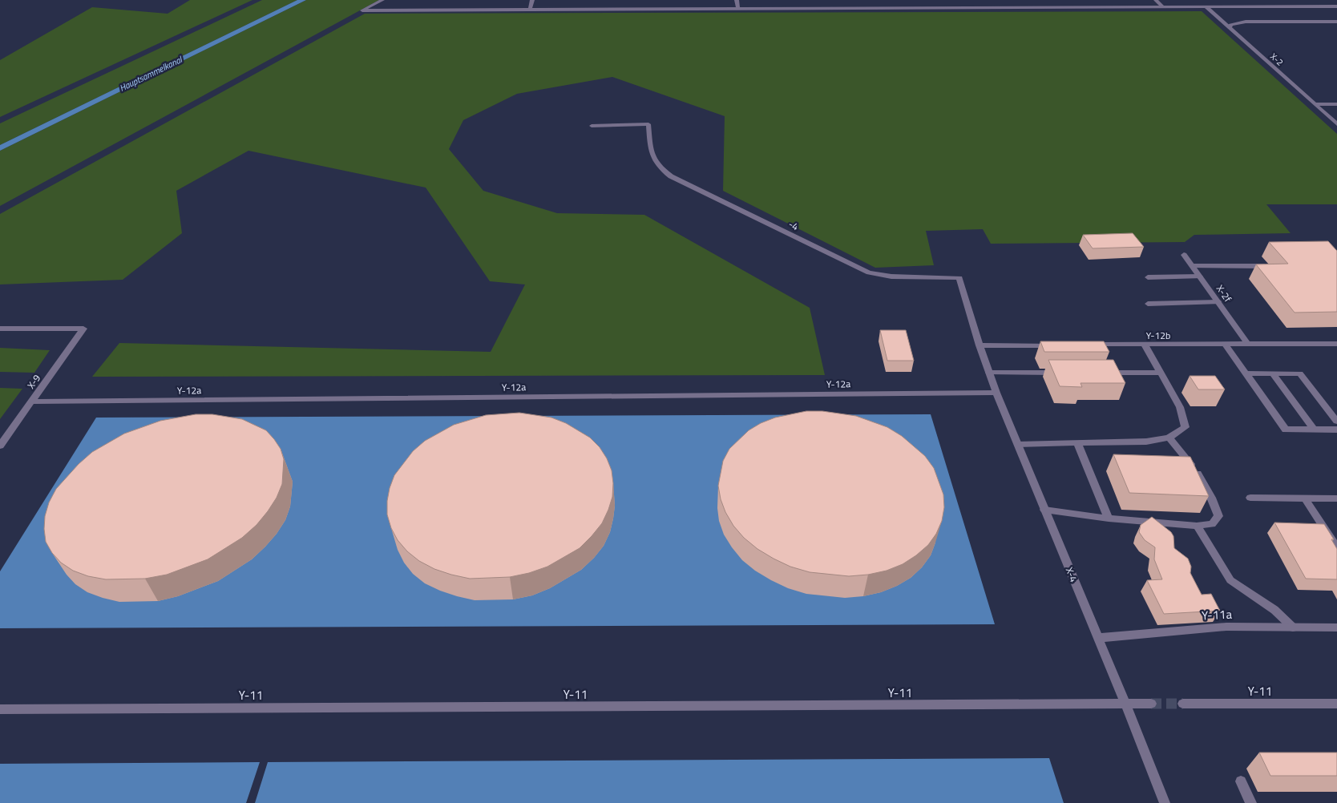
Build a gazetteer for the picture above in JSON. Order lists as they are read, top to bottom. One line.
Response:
{"streets":{"street":["X-2","-4","X-2f","Y-12b","X-9","Y-12a","X-4","Y-11a","Y-11"]},"crossings":[["-4","X-4"],["X-2f","Y-12b"],["X-9","Y-12a"],["Y-12a","X-4"],["X-4","Y-11a"],["X-4","Y-11"]],"water":["Hauptsammelkanal"]}
